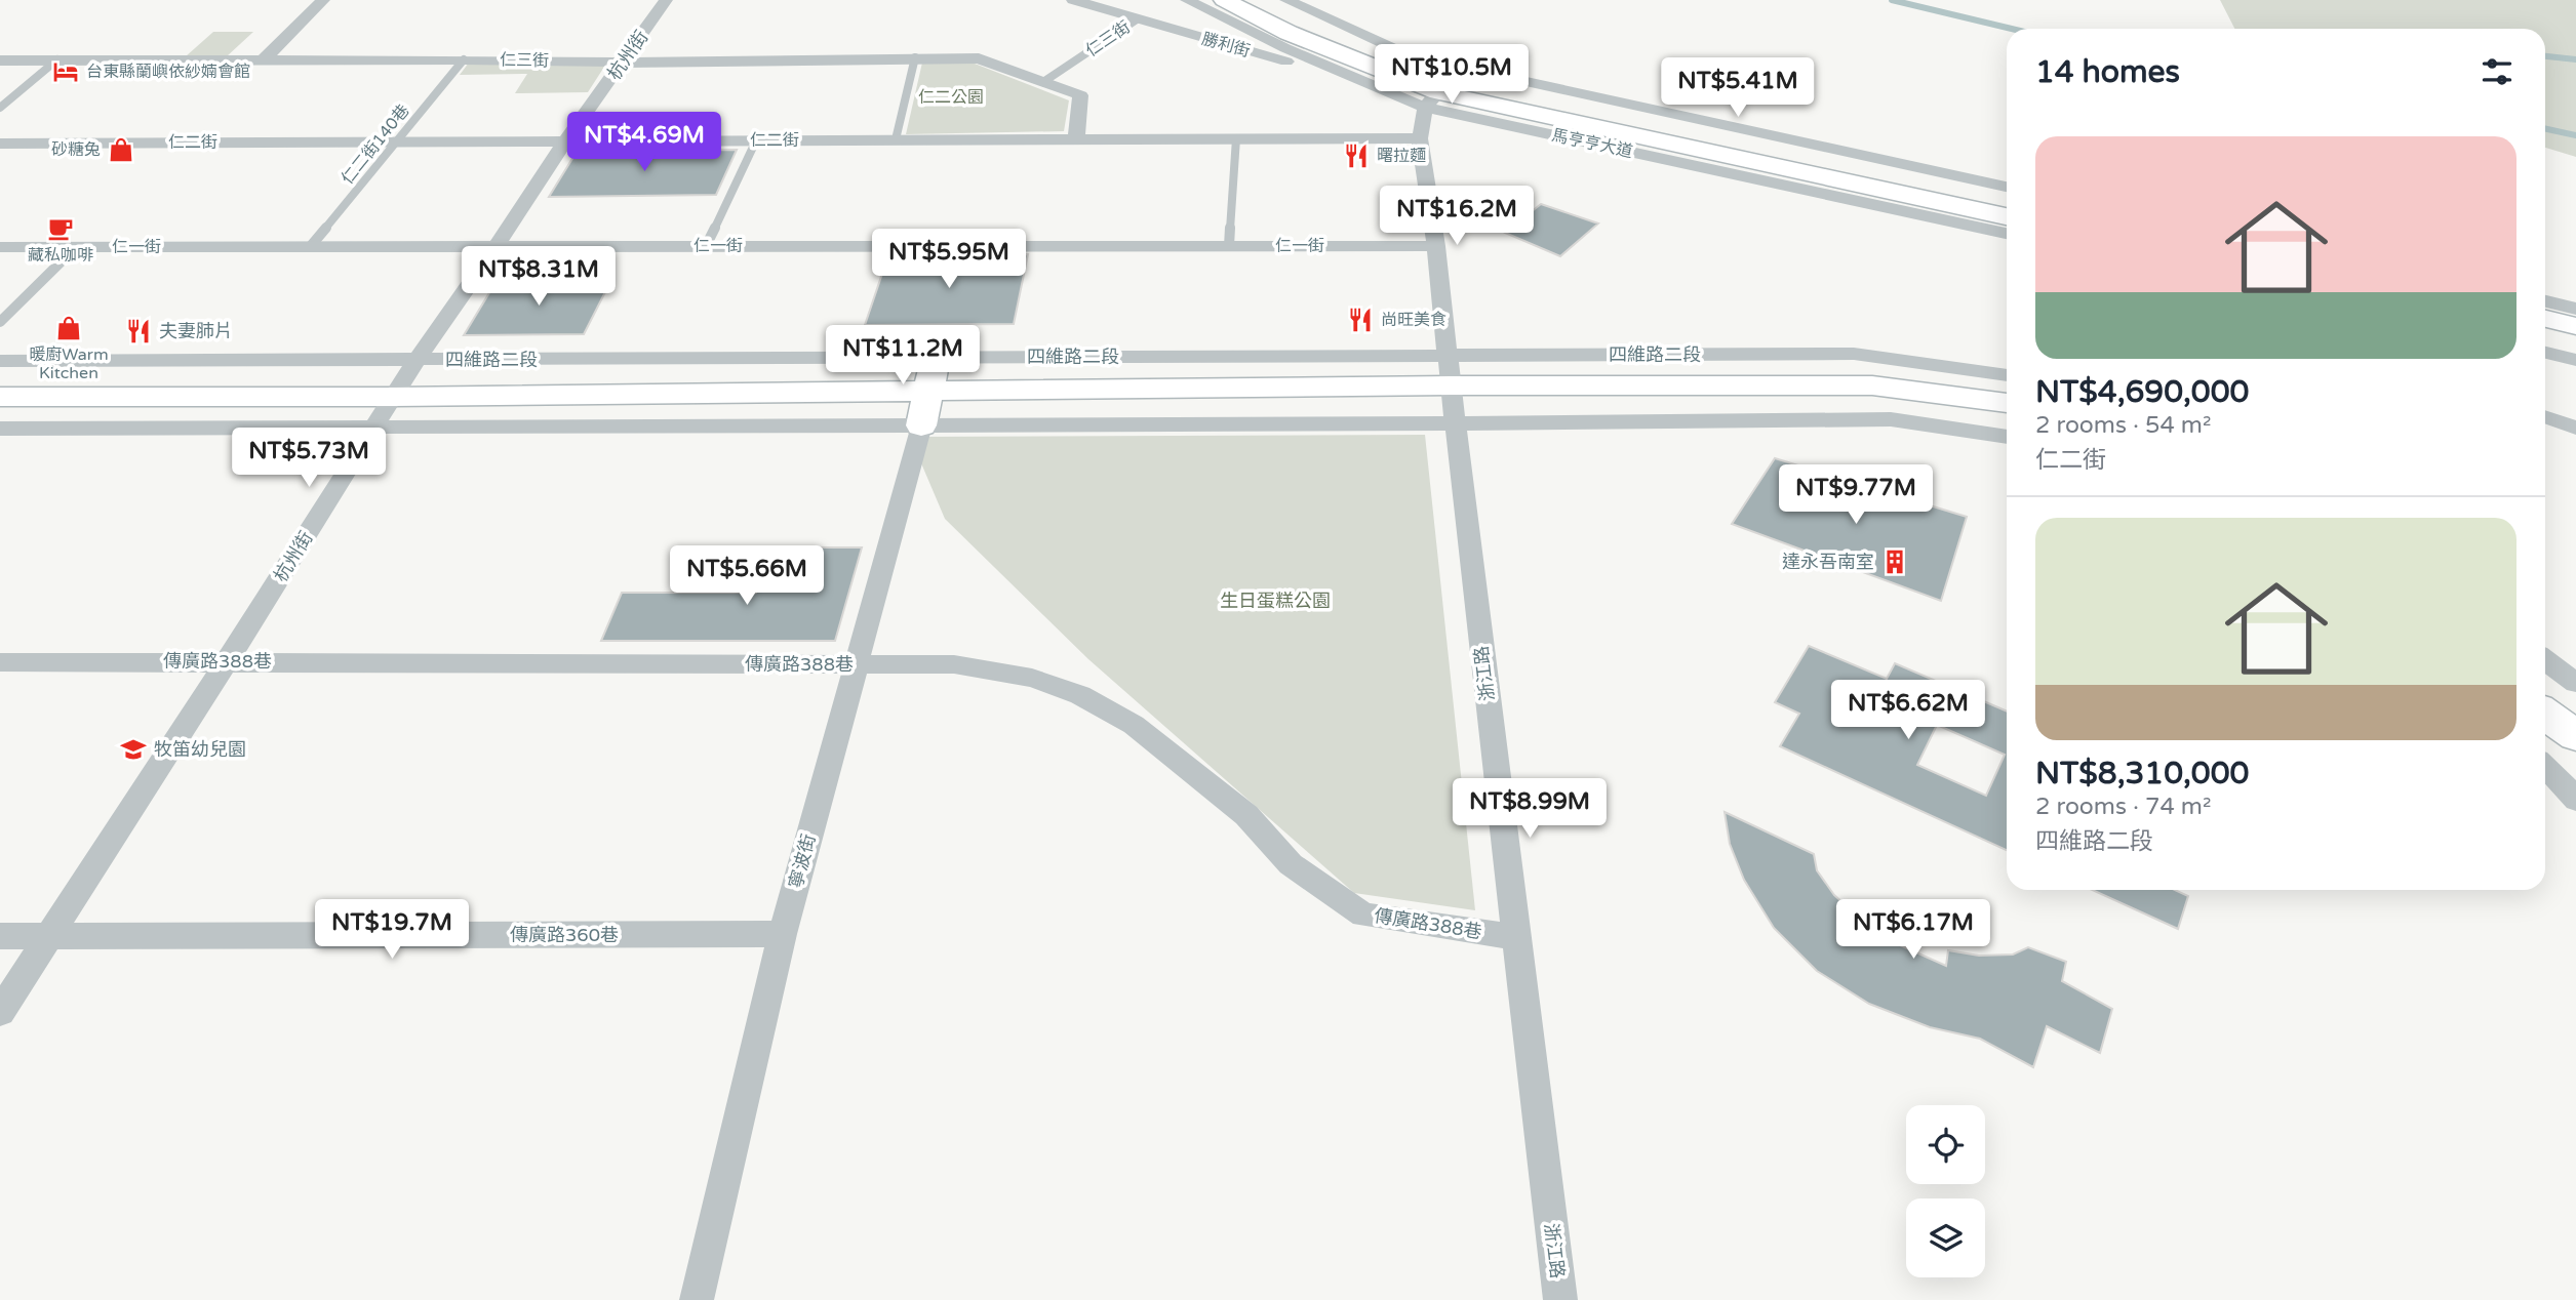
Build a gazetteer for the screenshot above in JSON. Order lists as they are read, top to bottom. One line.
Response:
{"streets":{"street":["仁三街","勝利街","杭州街","仁二街","馬亨亨大道","仁一街","四維路二段","傳廣路388巷","浙江路","寧波街","傳廣路360巷"],"lane":["仁二街140巷"]},"crossings":[["仁三街","勝利街"],["仁三街","杭州街"],["仁三街","仁二街"],["仁三街","仁二街140巷"],["勝利街","馬亨亨大道"],["杭州街","仁二街"],["杭州街","仁一街"],["杭州街","四維路二段"],["杭州街","傳廣路388巷"],["杭州街","傳廣路360巷"],["仁二街","仁二街140巷"],["仁二街","浙江路"],["馬亨亨大道","浙江路"],["仁二街140巷","仁一街"],["仁一街","浙江路"],["四維路二段","浙江路"],["傳廣路388巷","浙江路"],["傳廣路388巷","寧波街"],["寧波街","傳廣路360巷"]],"parks":["仁二公園","生日蛋糕公園"],"places":{"hotel":["台東縣蘭嶼依紗婻會館"],"shop":["砂糖兔","暖廚Warm Kitchen"],"restaurant":["曙拉麵","尚旺美食","夫妻肺片"],"cafe":["藏私咖啡"],"building":["達永吾南室"],"school or university":["牧笛幼兒園"]},"page":{"heading":"14 homes","price":["NT$10.5M","NT$5.41M","NT$4.69M","NT$16.2M","NT$5.95M","NT$8.31M","NT$11.2M","NT$5.73M","NT$9.77M","NT$5.66M","NT$6.62M","NT$8.99M","NT$19.7M","NT$6.17M"],"list":[{"name":"NT$4,690,000","note":"2 rooms · 54 m² · 仁二街"},{"name":"NT$8,310,000","note":"2 rooms · 74 m² · 四維路二段"}]}}
